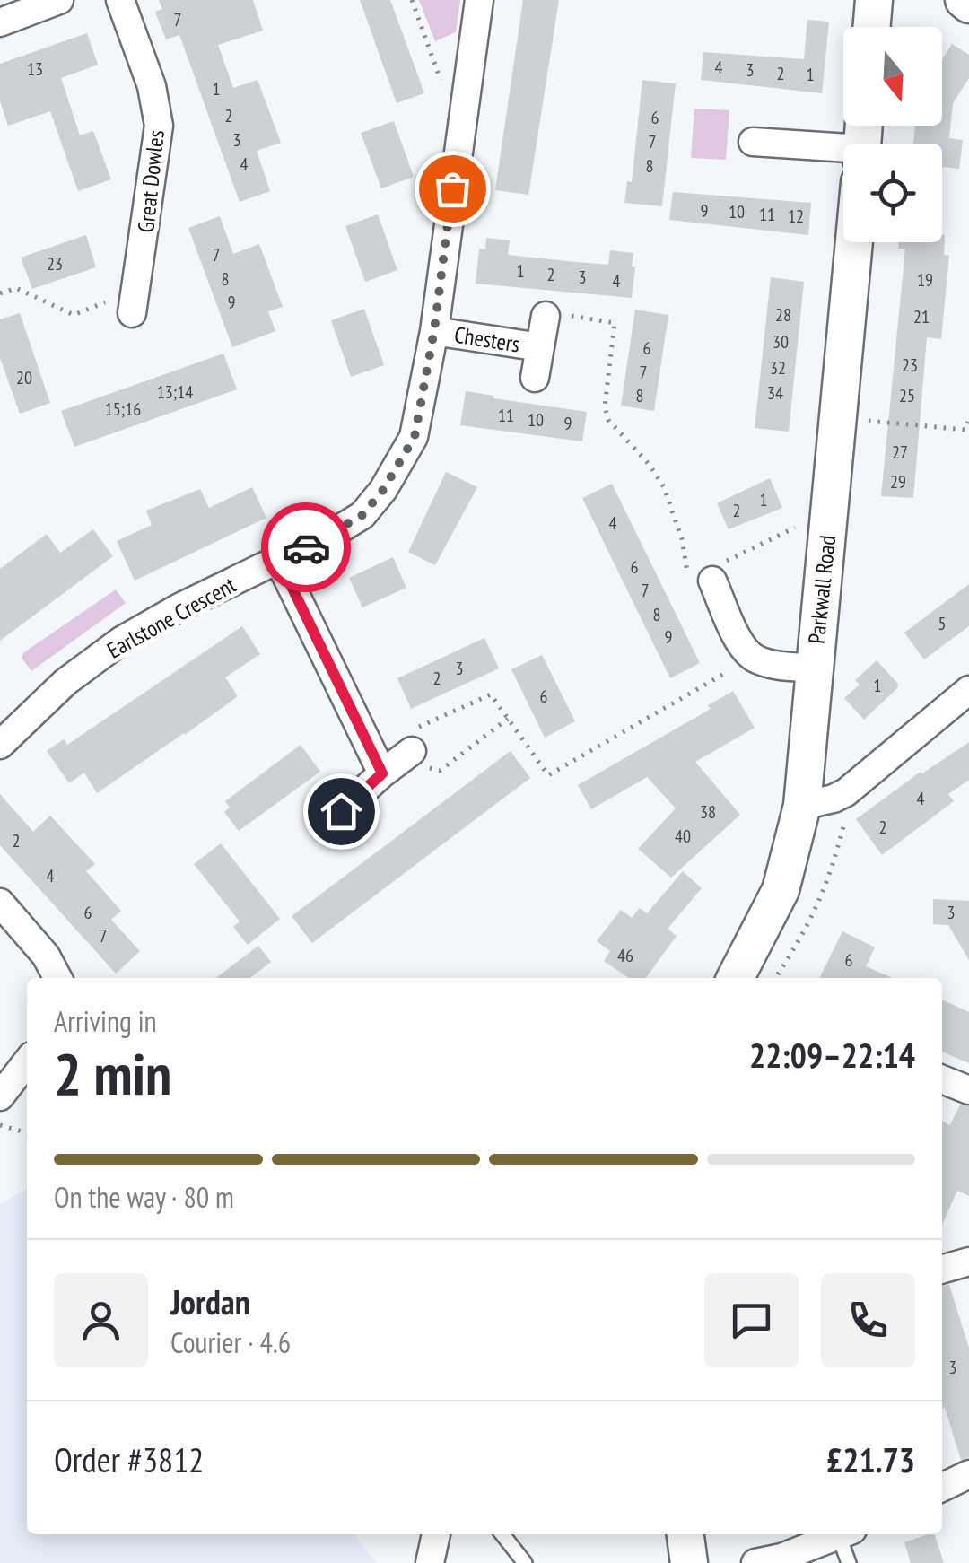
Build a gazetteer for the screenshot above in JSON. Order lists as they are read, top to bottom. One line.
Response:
{"streets":{"street":["Great Dowles","Chesters","Parkwall Road","Earlstone Crescent"]},"crossings":[["Chesters","Earlstone Crescent"]],"house_numbers":["7","4","13","3","2","1","1","2","6","3","7","4","8","9","10","11","12","7","23","1","2","3","8","19","4","9","28","21","30","6","23","32","7","20","13;14","34","8","25","15;16","11","10","9","27","29","1","2","4","6","7","8","5","9","3","2","1","6","4","38","2","40","2","4","6","3","7","46","6","3"],"north":"bottom","page":{"heading":["2 min","Arriving in","22:09–22:14"],"panel":["Jordan","Courier · 4.6","Order #3812","£21.73"],"bar":"On the way · 80 m"}}
